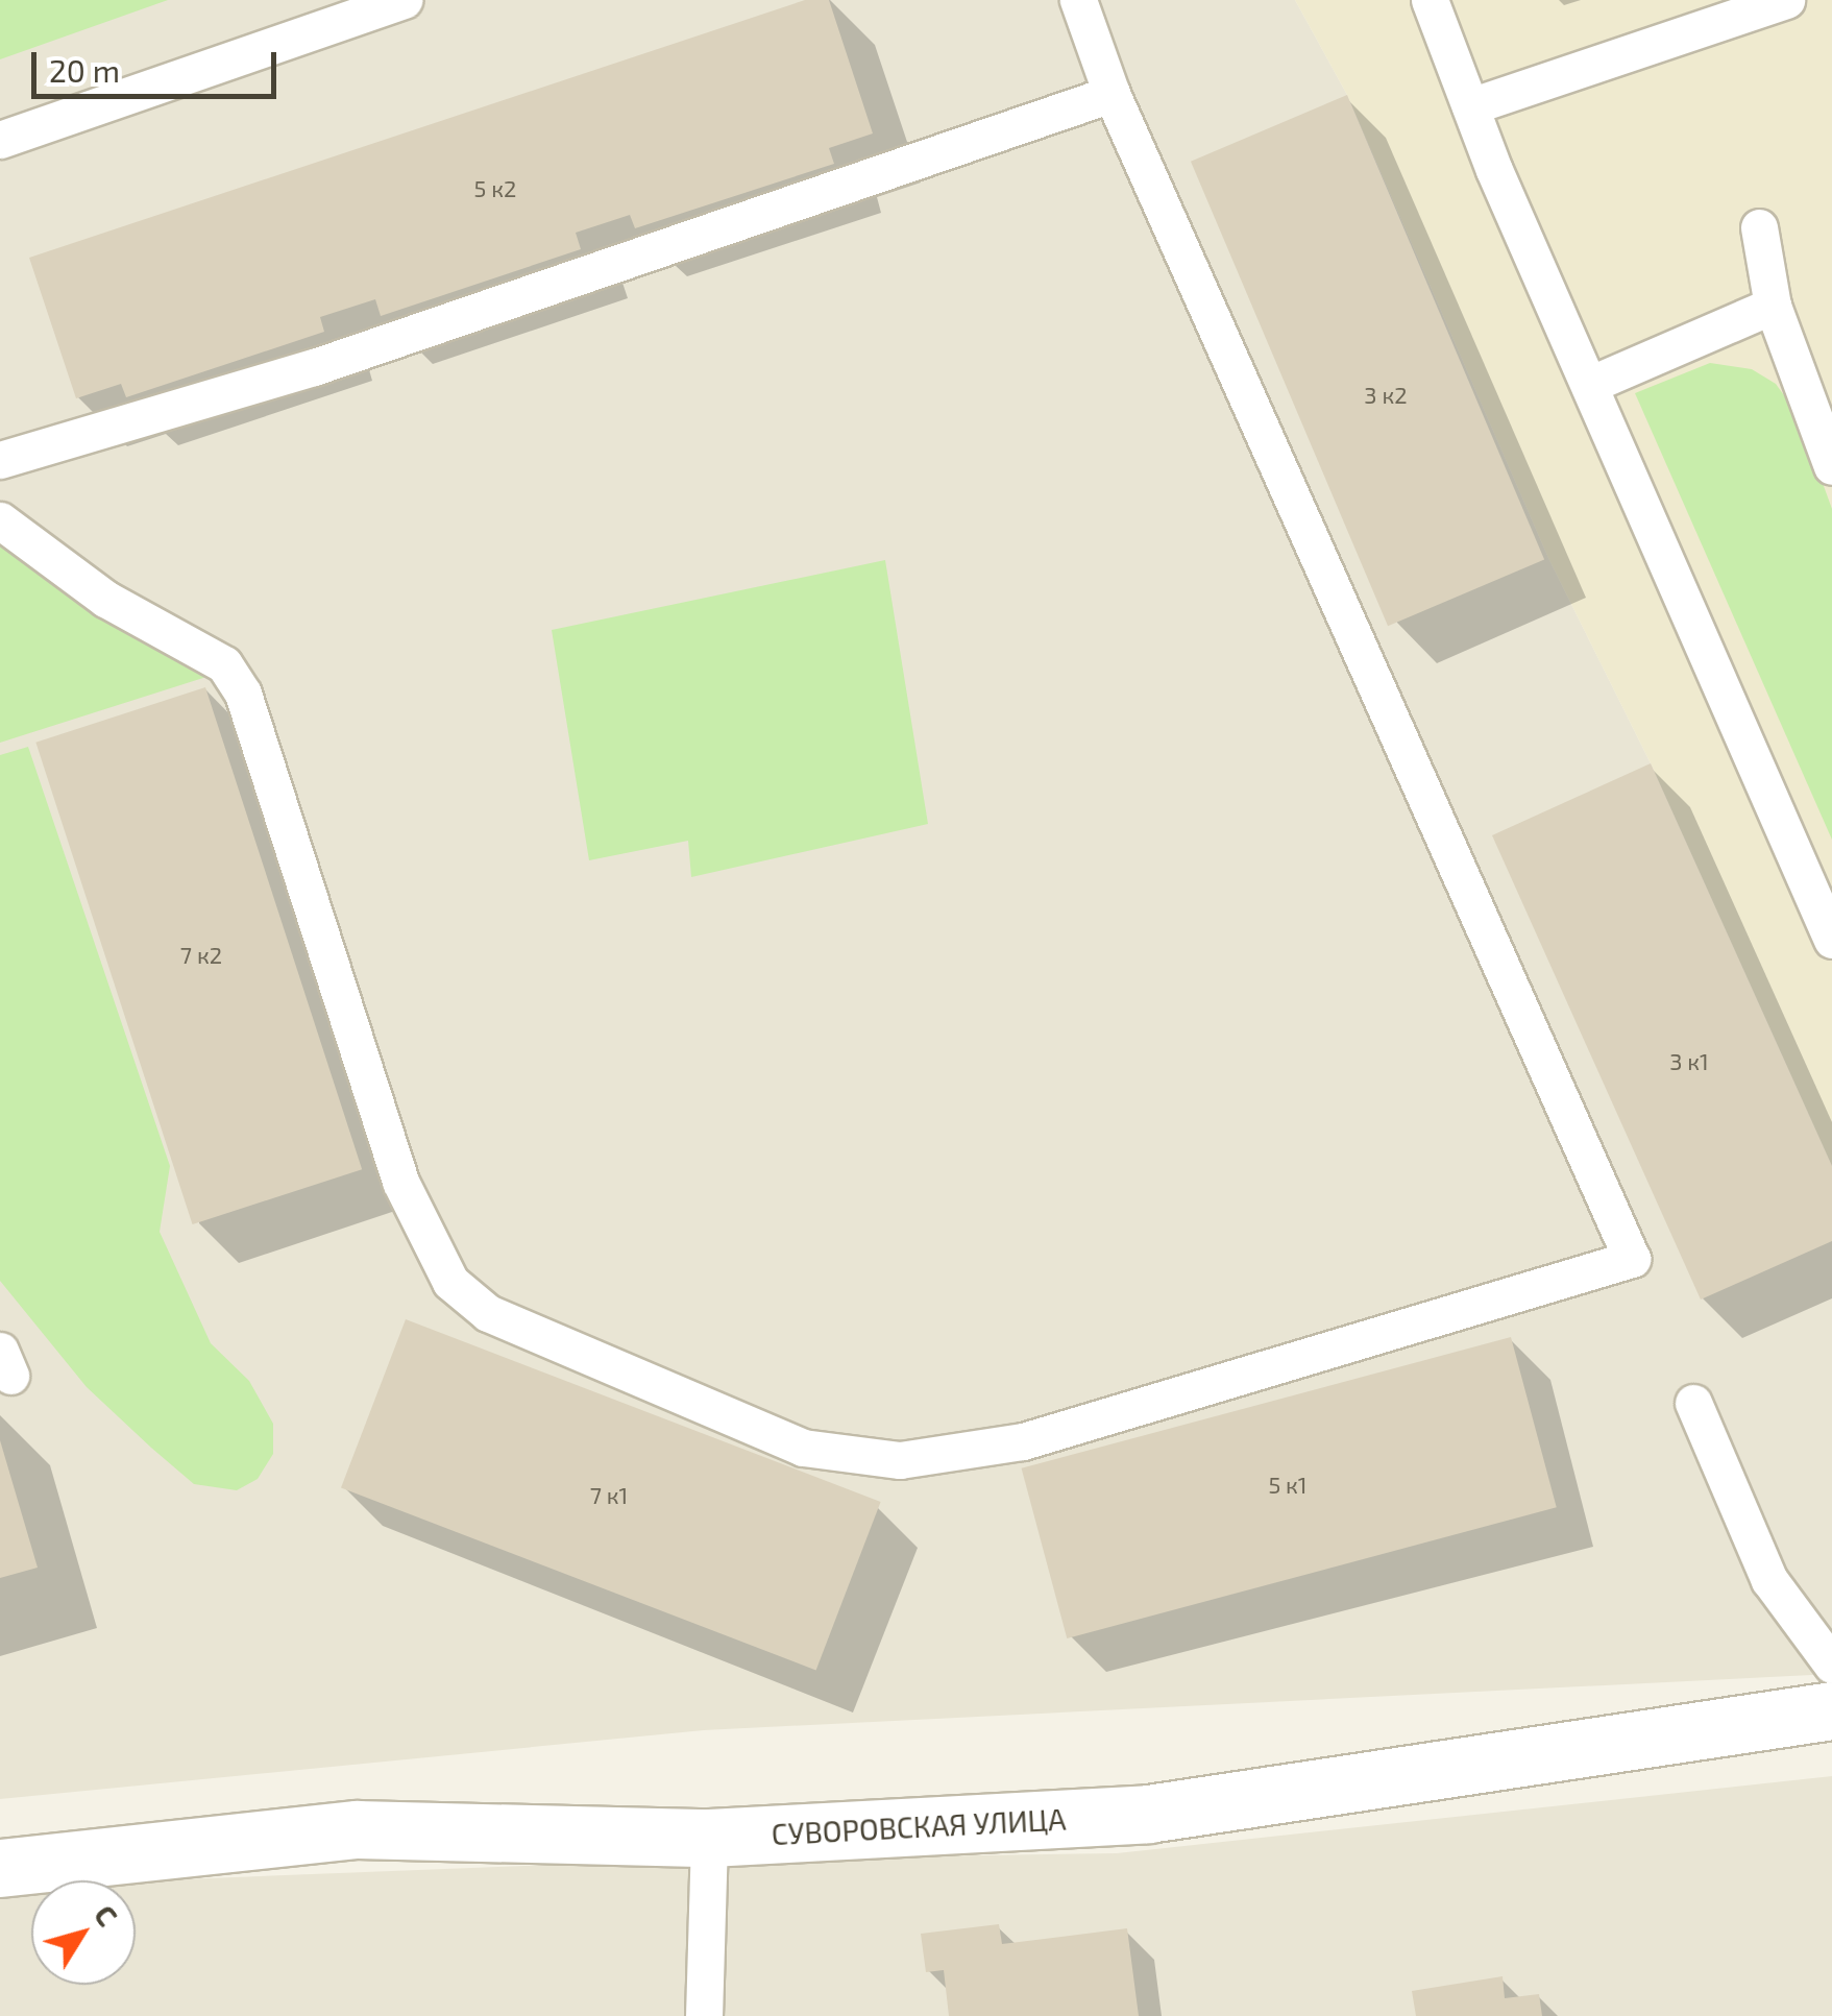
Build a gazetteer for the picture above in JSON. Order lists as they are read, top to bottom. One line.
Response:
{"streets":{"street":["СУВОРОВСКАЯ УЛИЦА"]},"house_numbers":["5 к2","3 к2","7 к2","3 к1","5 к1","7 к1"],"scale_bar":"20 m","north":"top right"}
